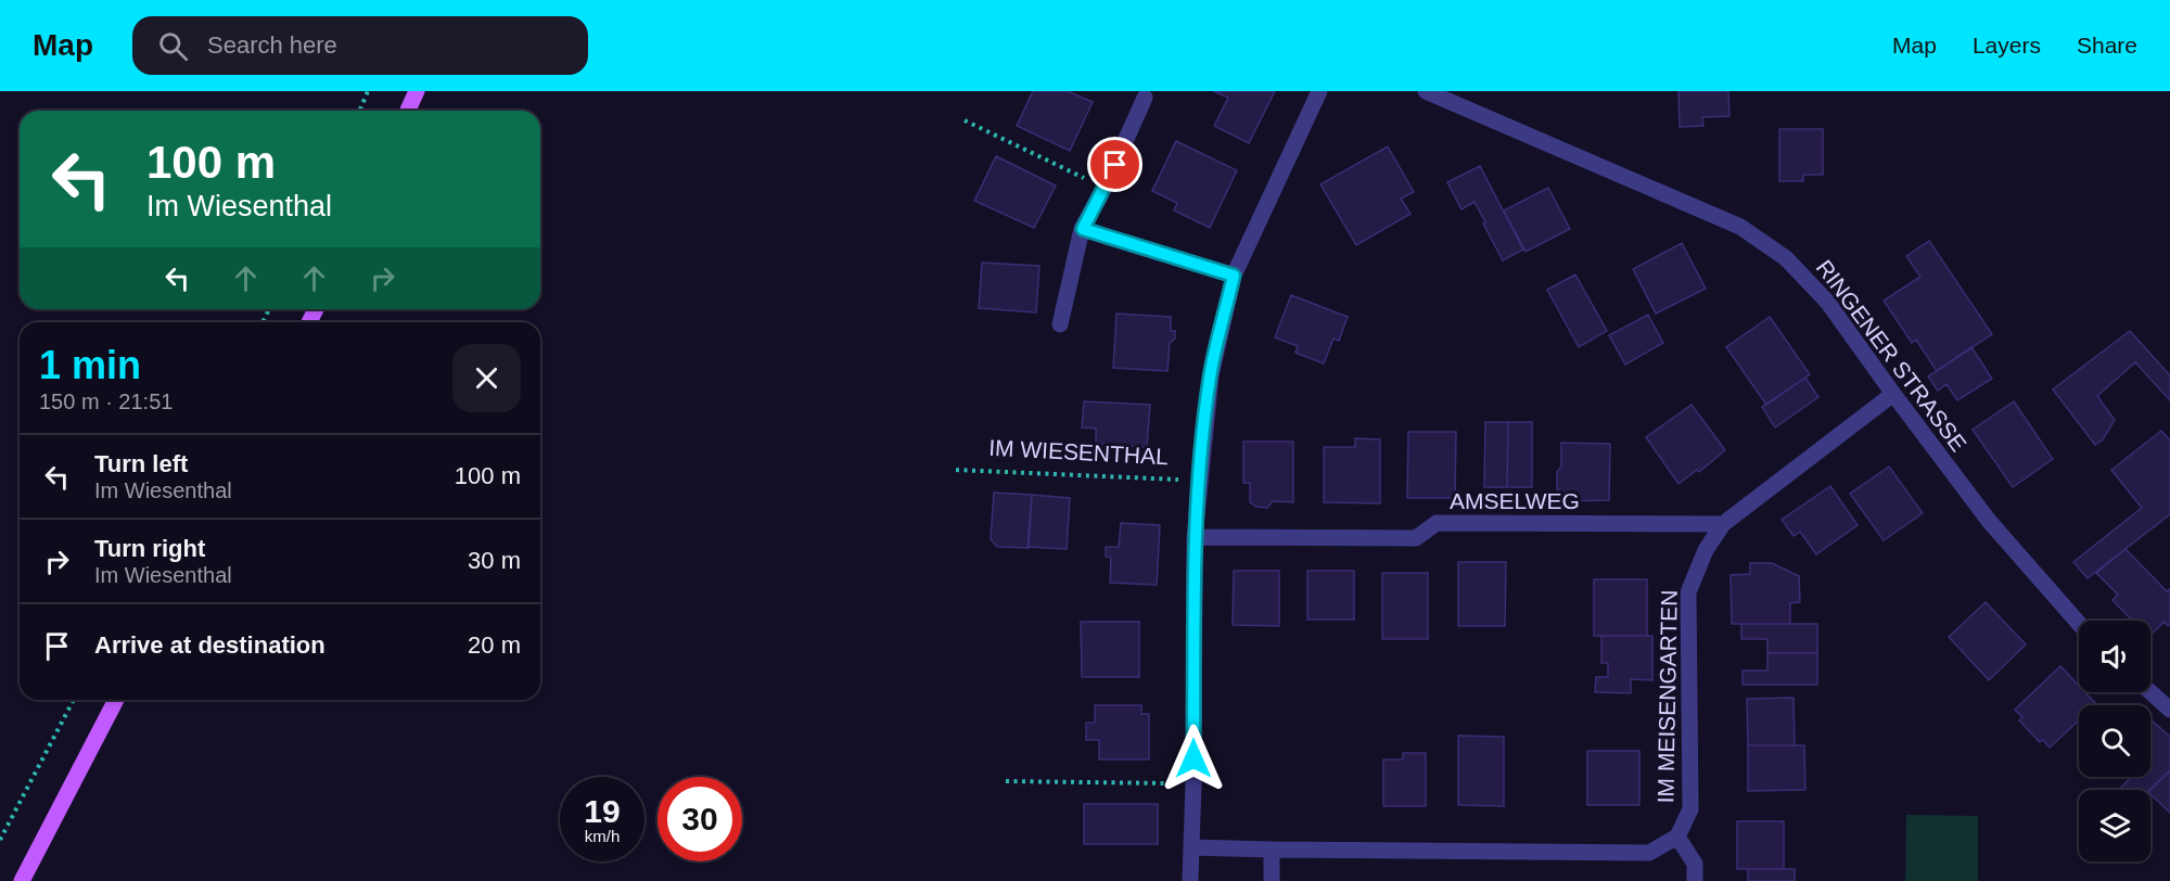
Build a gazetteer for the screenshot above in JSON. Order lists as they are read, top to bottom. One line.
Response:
{"streets":{"street":["RINGENER STRASSE","IM WIESENTHAL","AMSELWEG","IM MEISENGARTEN"]},"crossings":[["RINGENER STRASSE","IM MEISENGARTEN"],["IM WIESENTHAL","AMSELWEG"],["AMSELWEG","IM MEISENGARTEN"]],"page":{"header":"Map","search":"Search here","nav":["Map","Layers","Share"],"turn":["100 m","Im Wiesenthal"],"heading":["1 min","150 m · 21:51"],"list":[{"name":"Turn left","note":"Im Wiesenthal","value":"100 m"},{"name":"Turn right","note":"Im Wiesenthal","value":"30 m"},{"name":"Arrive at destination","value":"20 m"}],"speed":"19 km/h","limit":"30"}}
